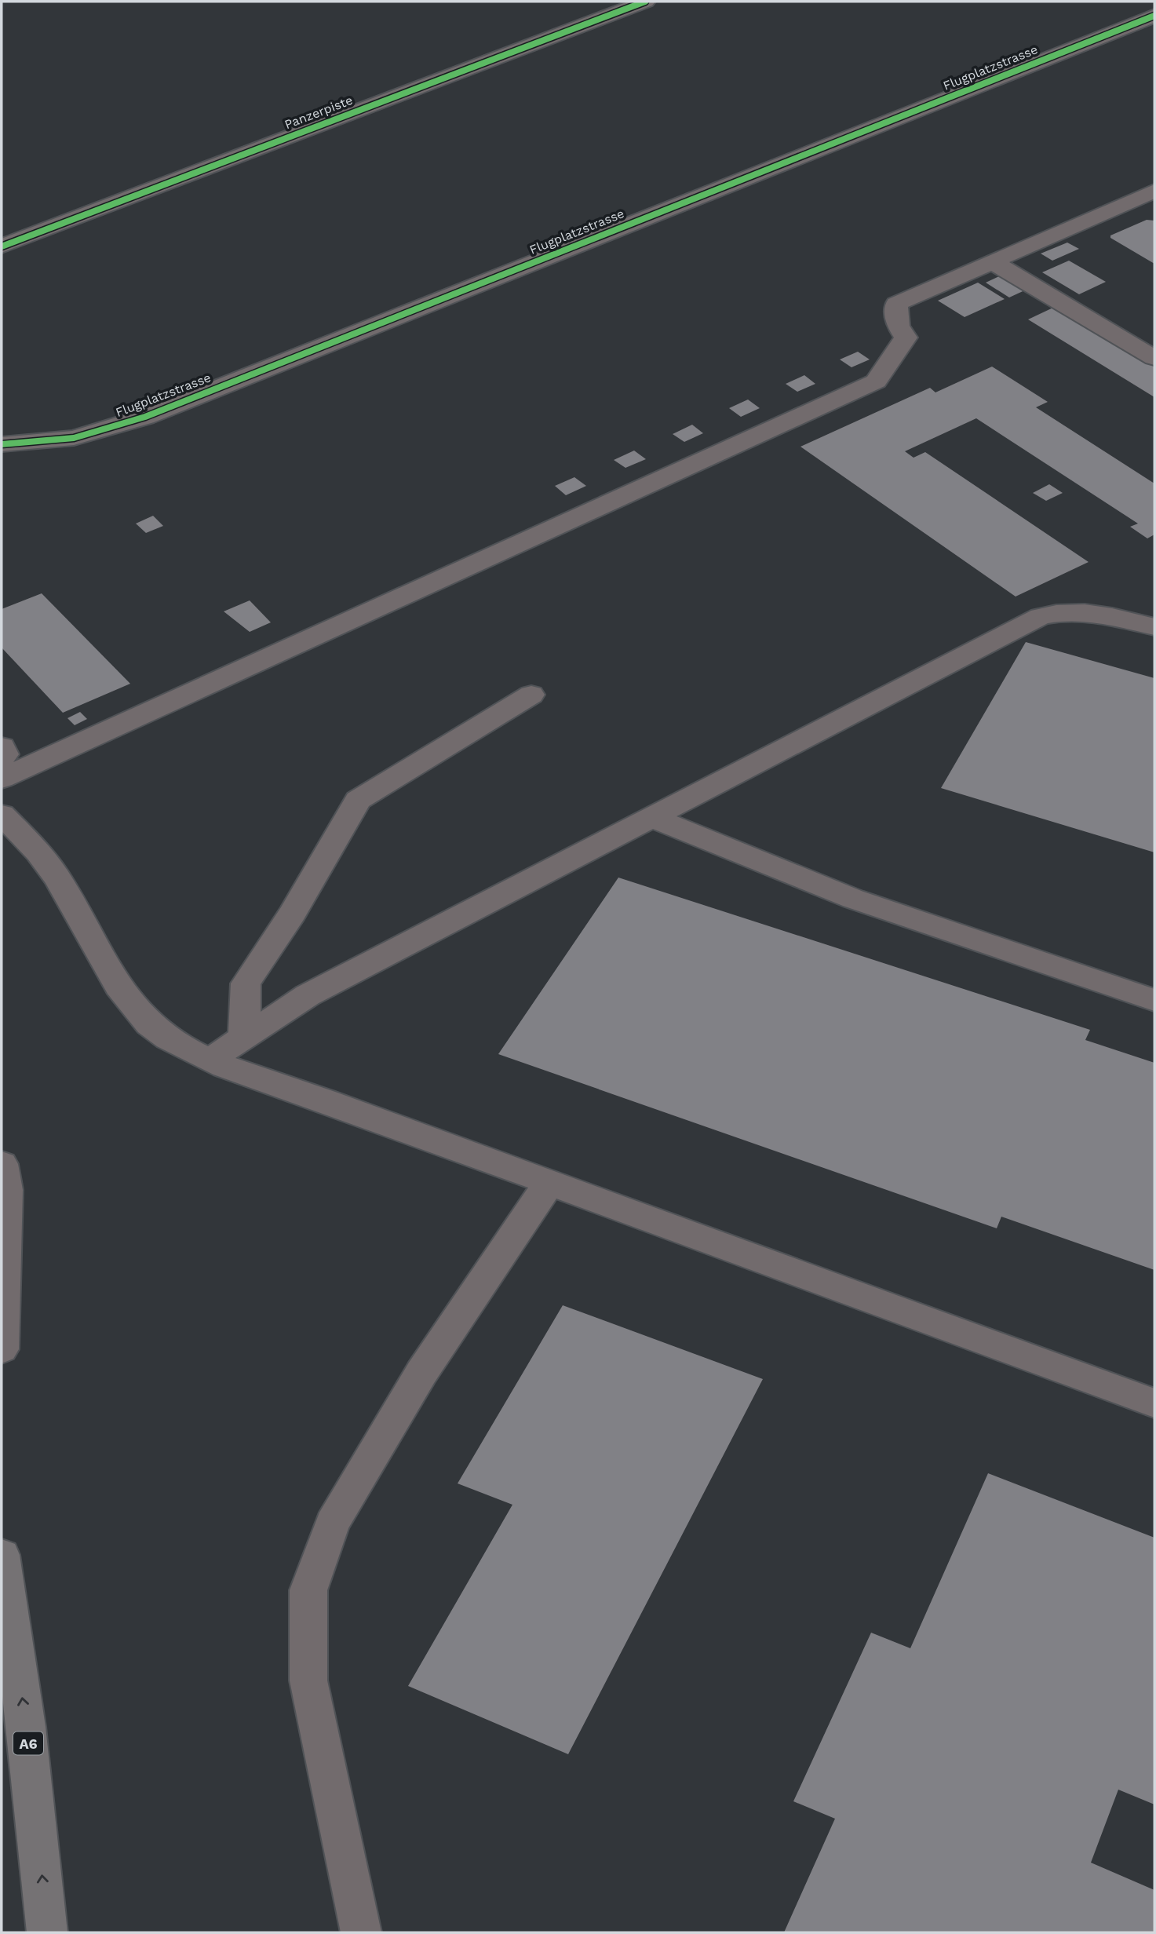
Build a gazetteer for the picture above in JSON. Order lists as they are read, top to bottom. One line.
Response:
{"streets":{"highway":["A6"],"street":["Flugplatzstrasse","Panzerpiste"]}}
